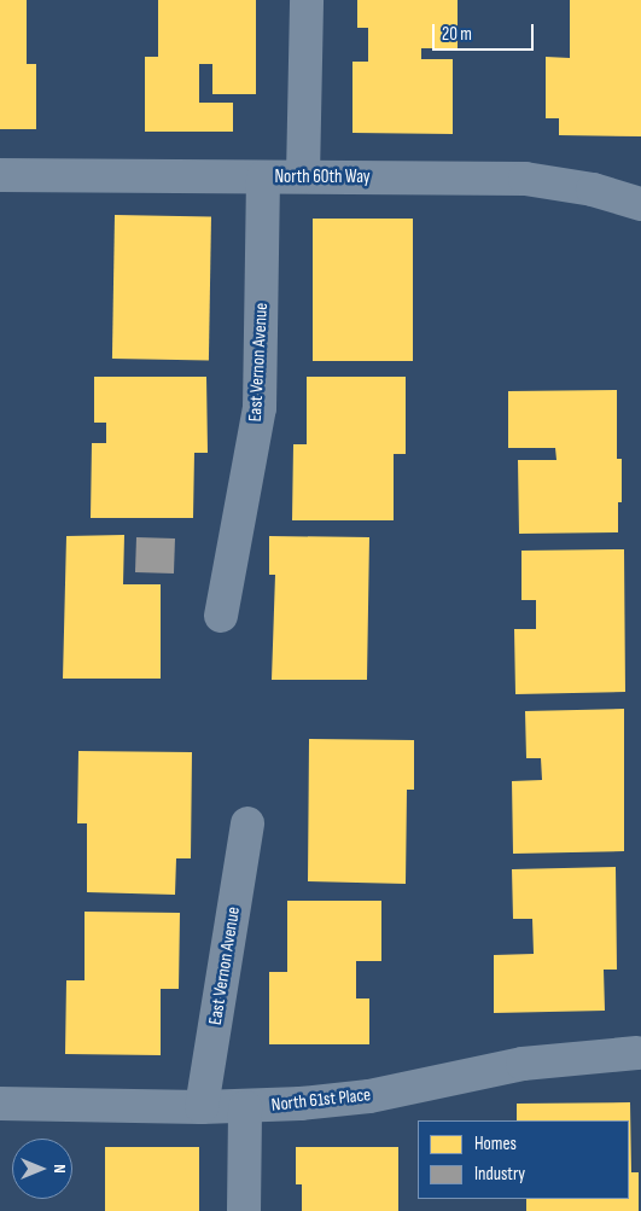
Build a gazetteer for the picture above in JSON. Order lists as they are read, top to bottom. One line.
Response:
{"streets":{"street":["North 60th Way","East Vernon Avenue","North 61st Place"]},"crossings":[["North 60th Way","East Vernon Avenue"],["East Vernon Avenue","North 61st Place"]],"legend":["Homes","Industry"],"scale_bar":"20 m","north":"right"}
